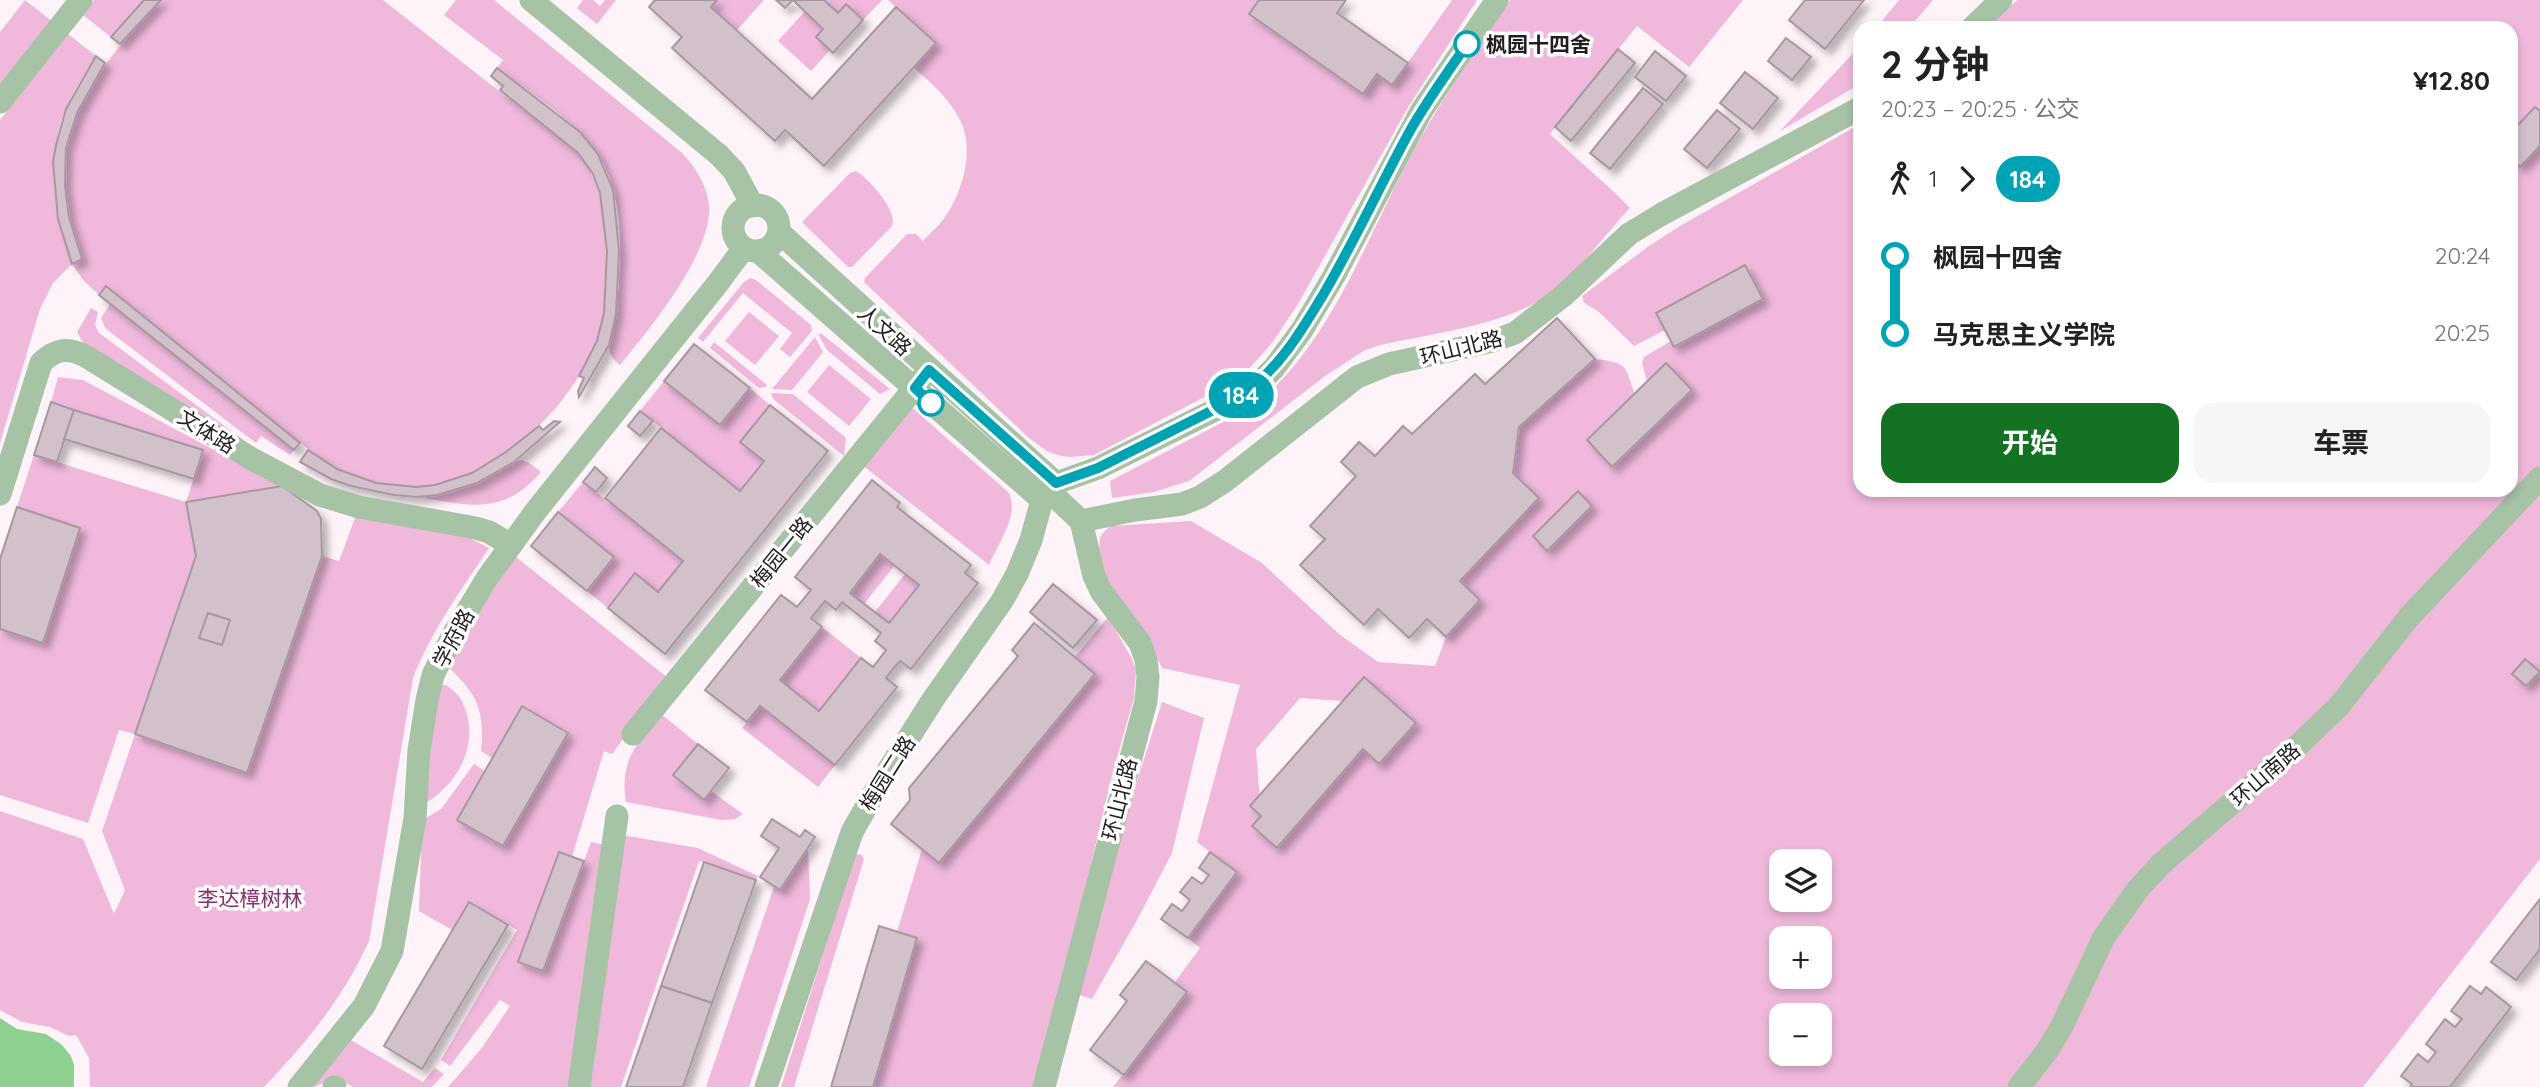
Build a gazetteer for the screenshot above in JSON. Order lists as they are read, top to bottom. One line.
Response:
{"streets":{"street":["人文路","环山北路","文体路","梅园一路","学府路","梅园二路","环山南路"]},"crossings":[["人文路","梅园一路"],["人文路","学府路"],["人文路","梅园二路"],["文体路","学府路"]],"parks":["李达樟树林"],"places":["枫园十四舍"],"lines":["bus line 184"],"page":{"on_map":"184","heading":["2 分钟","20:23 – 20:25 · 公交","¥12.80"],"legs":["1","184"],"list":[{"name":"枫园十四舍","value":"20:24"},{"name":"马克思主义学院","value":"20:25"}],"buttons":["开始","车票"],"map_buttons":["+","−"]}}
